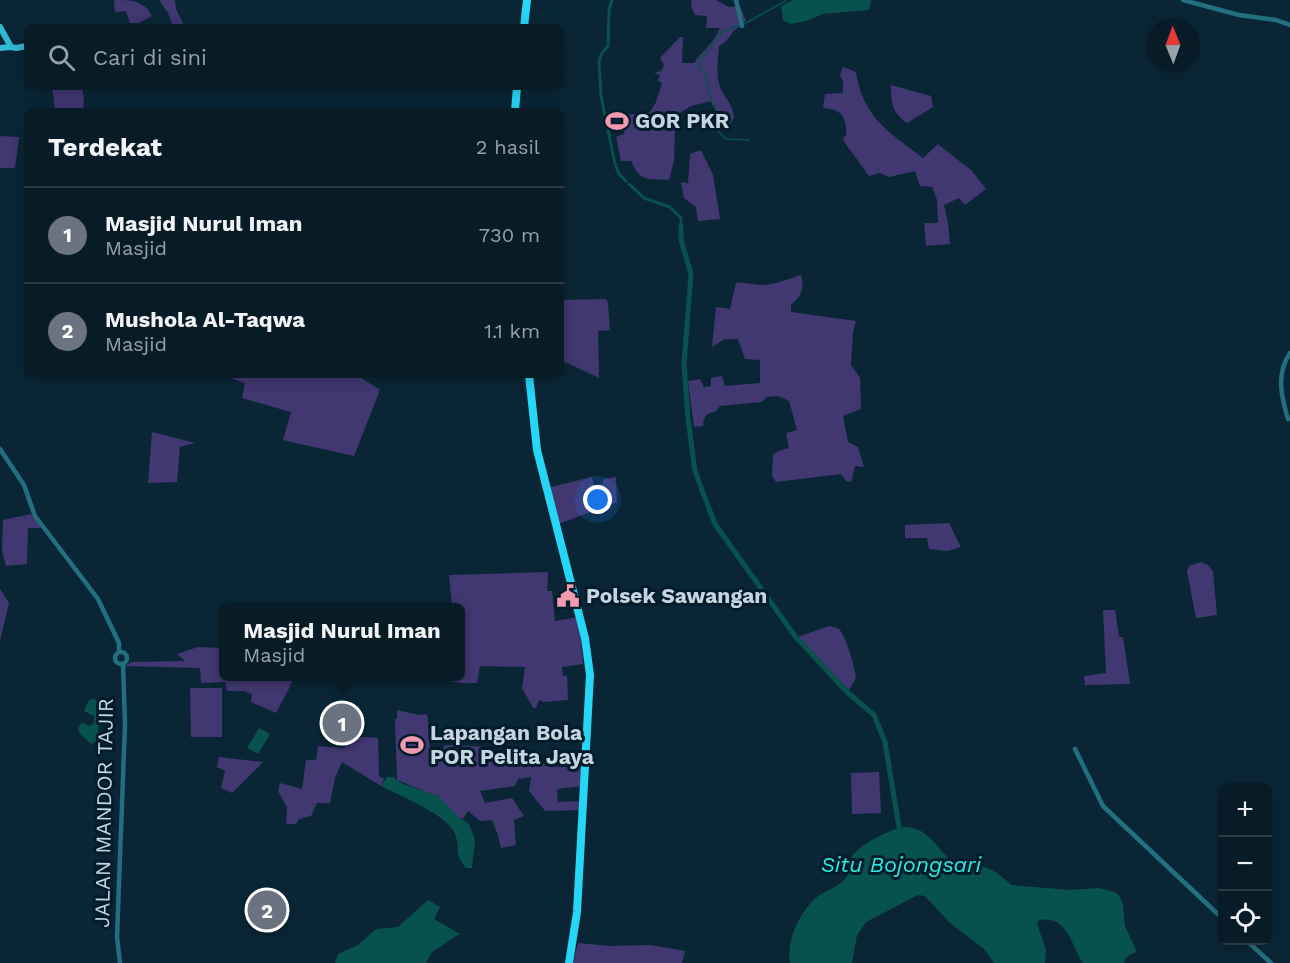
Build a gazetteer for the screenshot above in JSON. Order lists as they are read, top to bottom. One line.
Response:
{"streets":{"street":["JALAN MANDOR TAJIR"]},"water":["Situ Bojongsari"],"places":{"sports":["GOR PKR","Lapangan Bola POR Pelita Jaya"],"public building":["Polsek Sawangan"]},"north":"top","page":{"search":"Cari di sini","heading":["Terdekat","2 hasil"],"list":[{"mark":"1","name":"Masjid Nurul Iman","note":"Masjid","value":"730 m"},{"mark":"2","name":"Mushola Al-Taqwa","note":"Masjid","value":"1.1 km"}],"popup":["Masjid Nurul Iman","Masjid"],"pins":["1","2"],"map_buttons":["+","−"]}}
